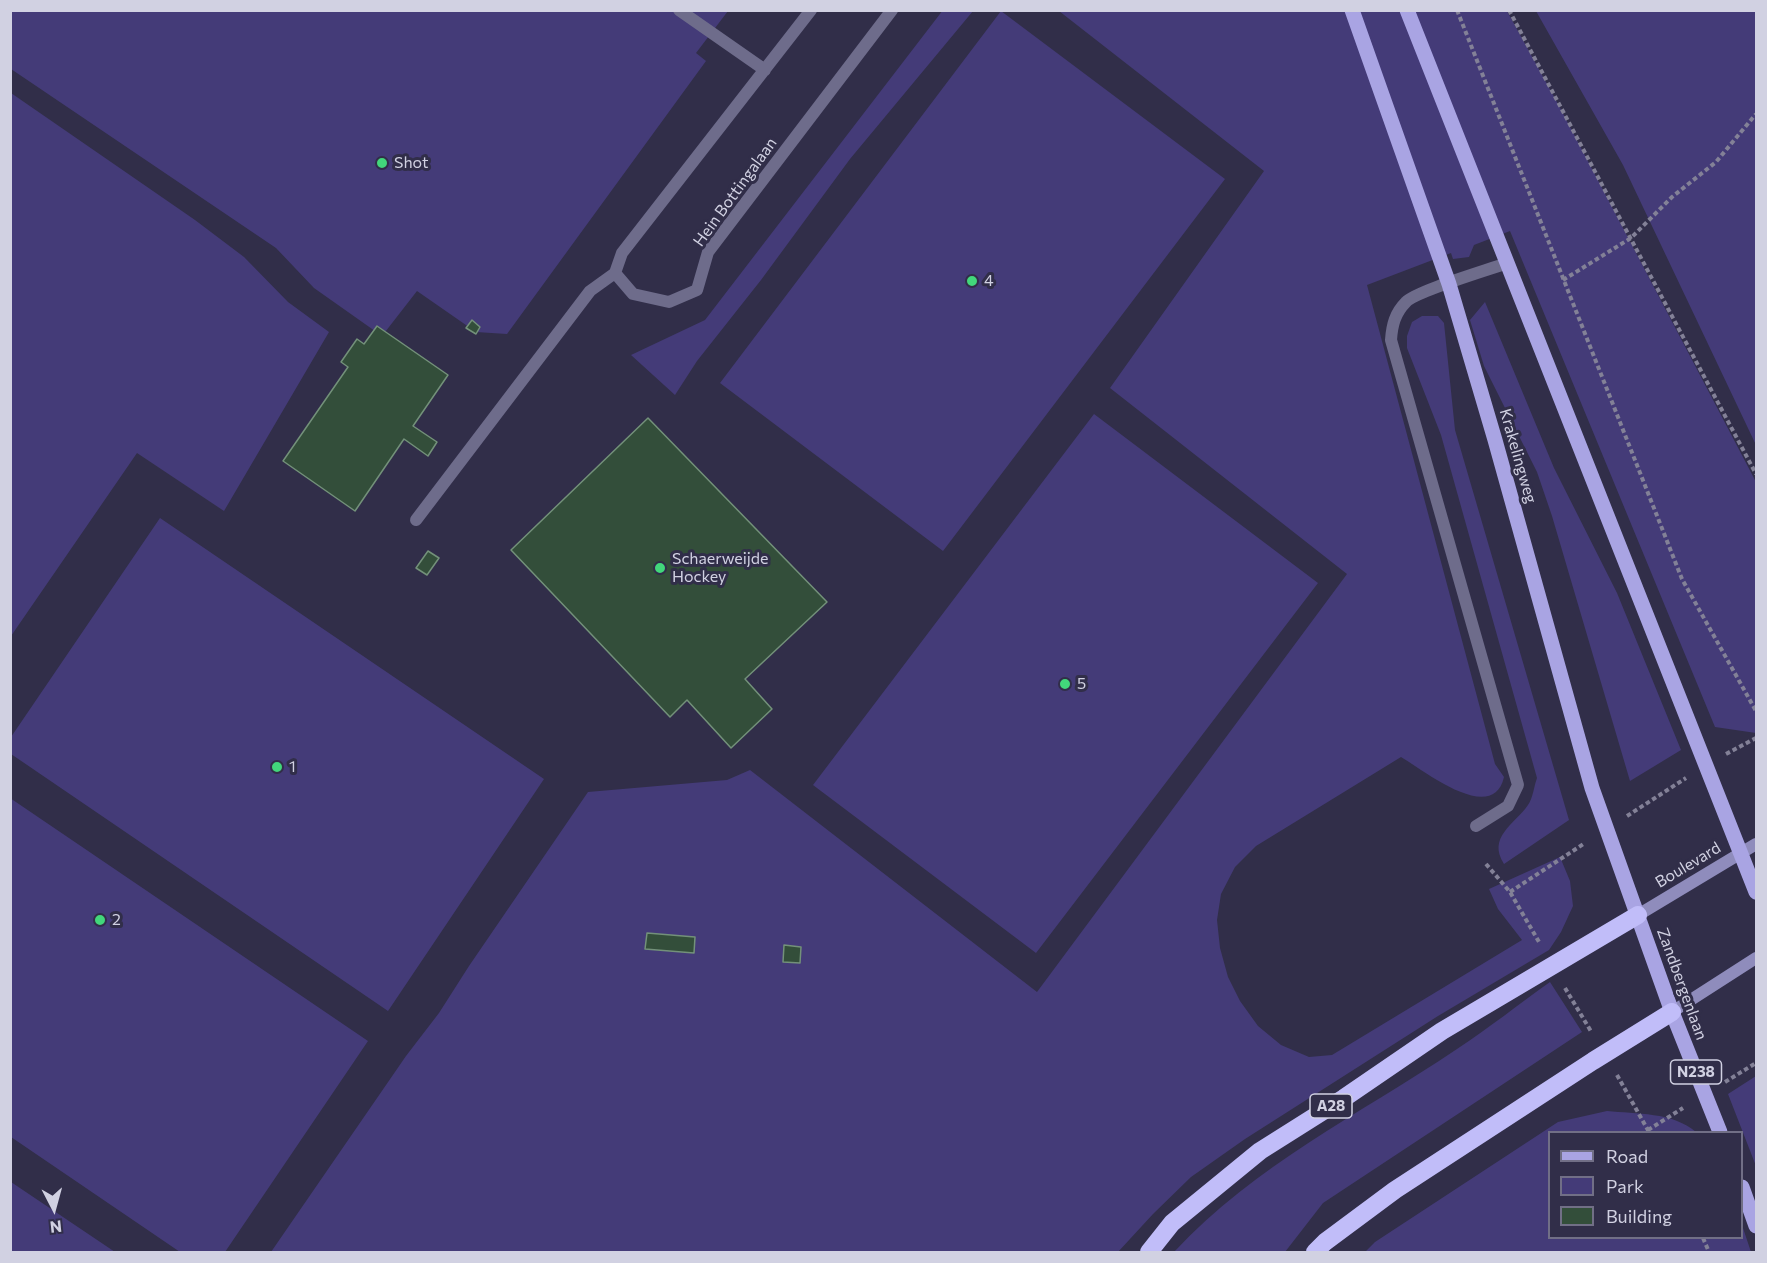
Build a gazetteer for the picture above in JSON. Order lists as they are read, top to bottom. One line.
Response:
{"streets":{"highway":["A28"],"main road":["Krakelingweg","Boulevard","Zandbergenlaan","N238"],"lane":["Hein Bottingalaan"]},"crossings":[["Krakelingweg","Boulevard"],["Krakelingweg","Zandbergenlaan"],["Krakelingweg","A28"],["Boulevard","Zandbergenlaan"],["Boulevard","A28"],["Zandbergenlaan","A28"]],"places":["Shot","4","Schaerweijde Hockey","5","1","2"],"legend":["Road","Park","Building"],"north":"bottom"}
